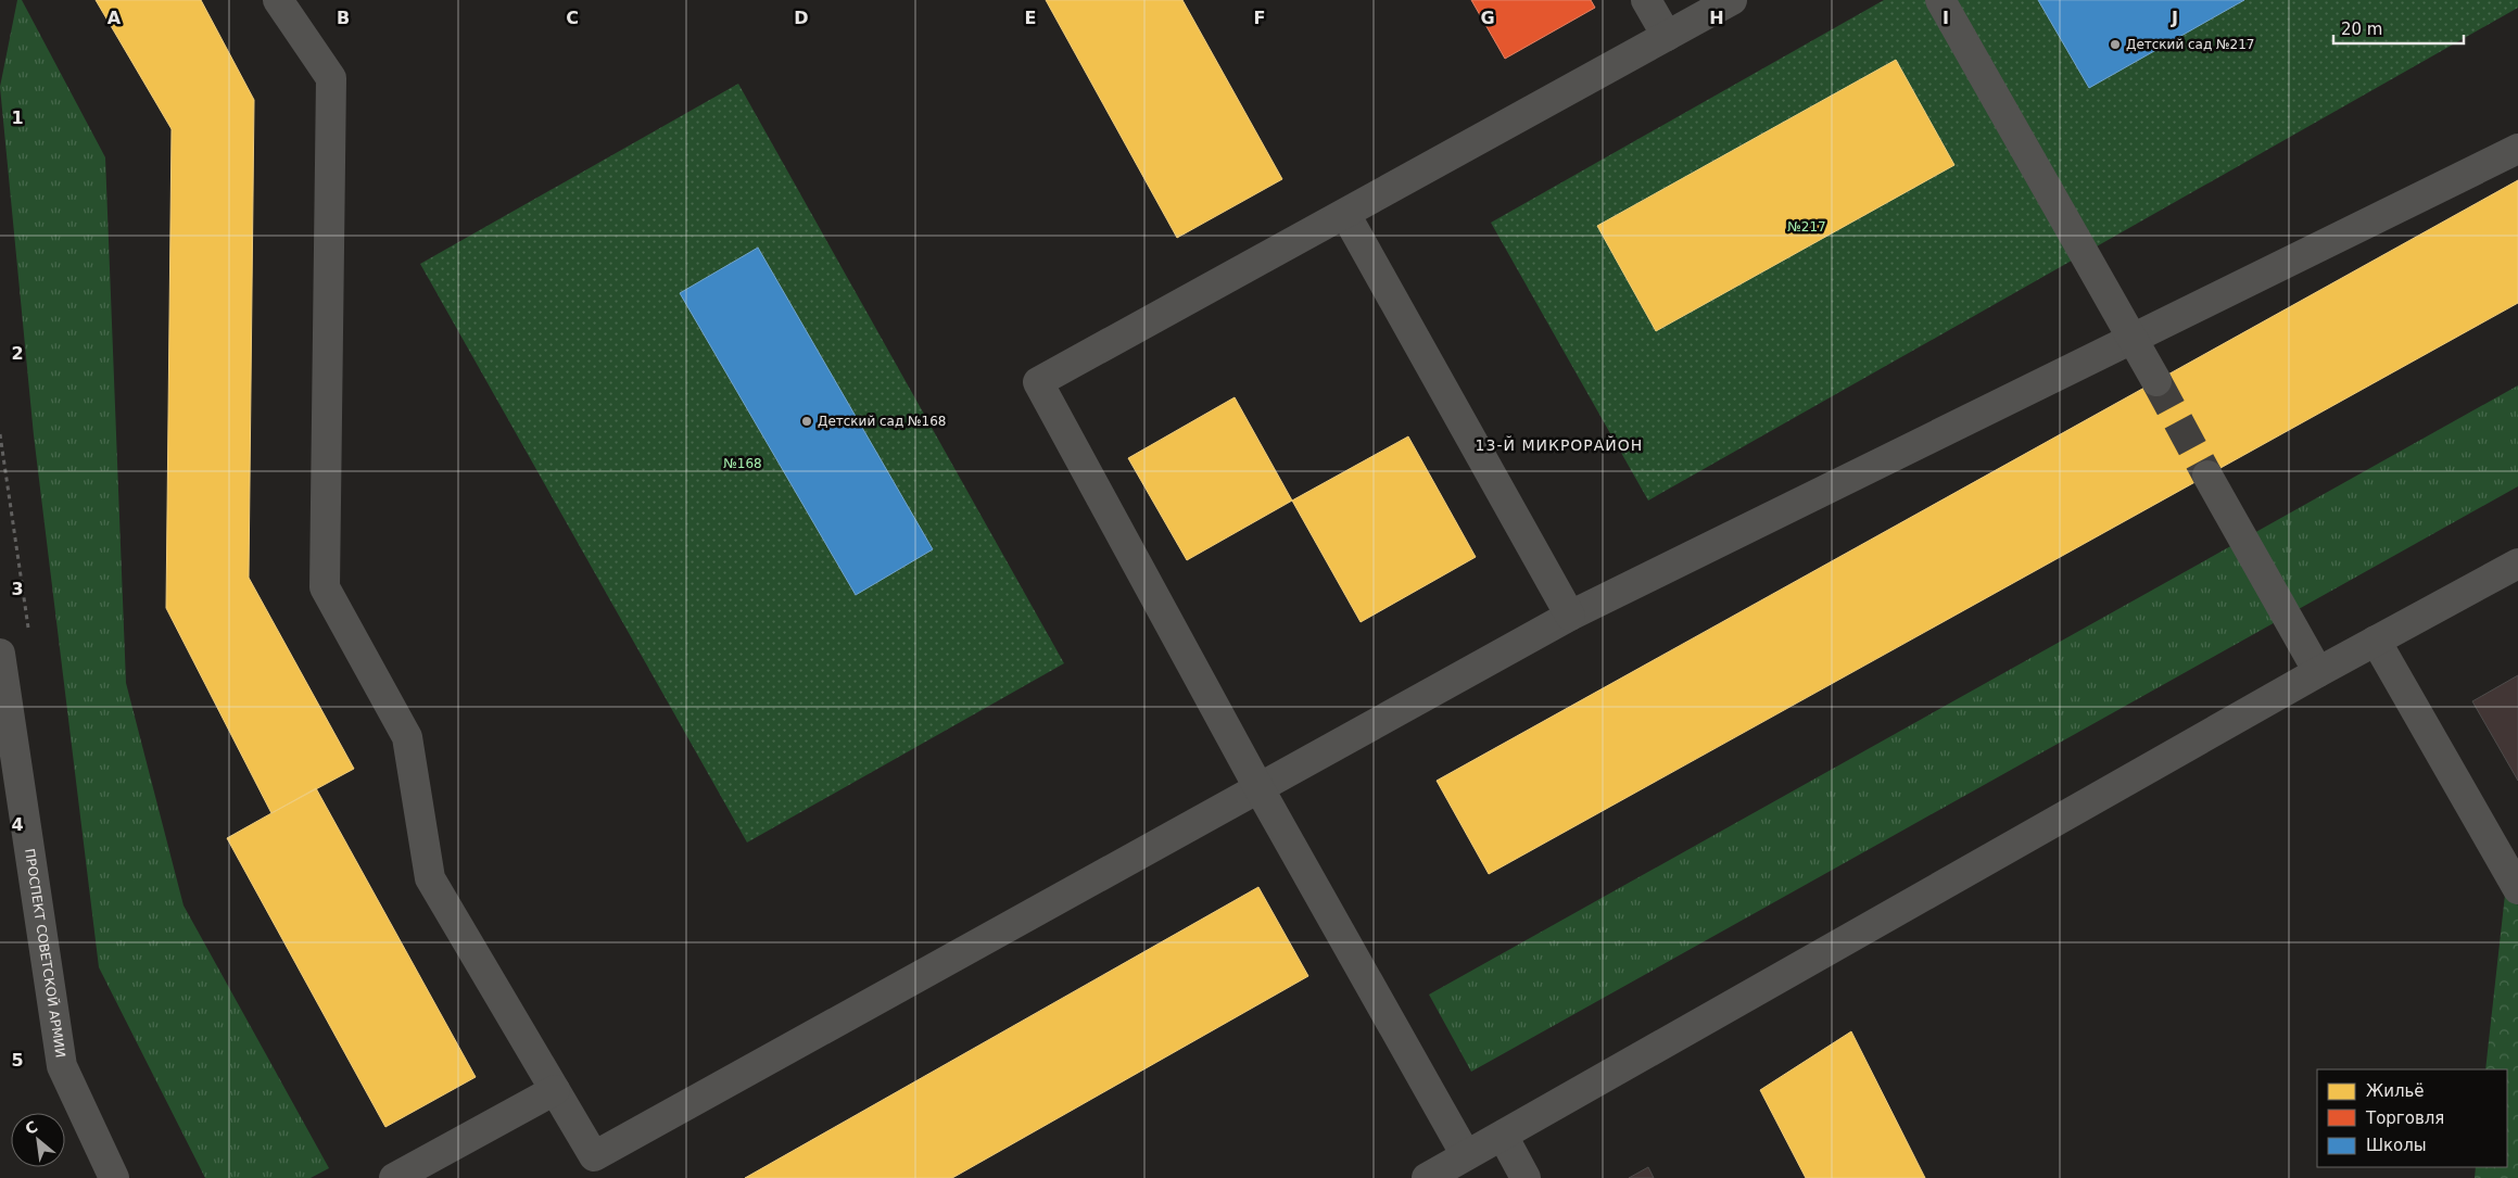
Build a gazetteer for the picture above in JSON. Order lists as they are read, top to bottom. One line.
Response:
{"streets":{"street":["ПРОСПЕКТ СОВЕТСКОЙ АРМИИ"]},"districts":["13-Й МИКРОРАЙОН"],"parks":["№217","№168"],"places":["Детский сад №217","Детский сад №168"],"legend":["Жильё","Торговля","Школы"],"scale_bar":"20 m","north":"top left","grid":{"columns":["A","B","C","D","E","F","G","H","I","J"],"rows":["1","2","3","4","5"]}}
